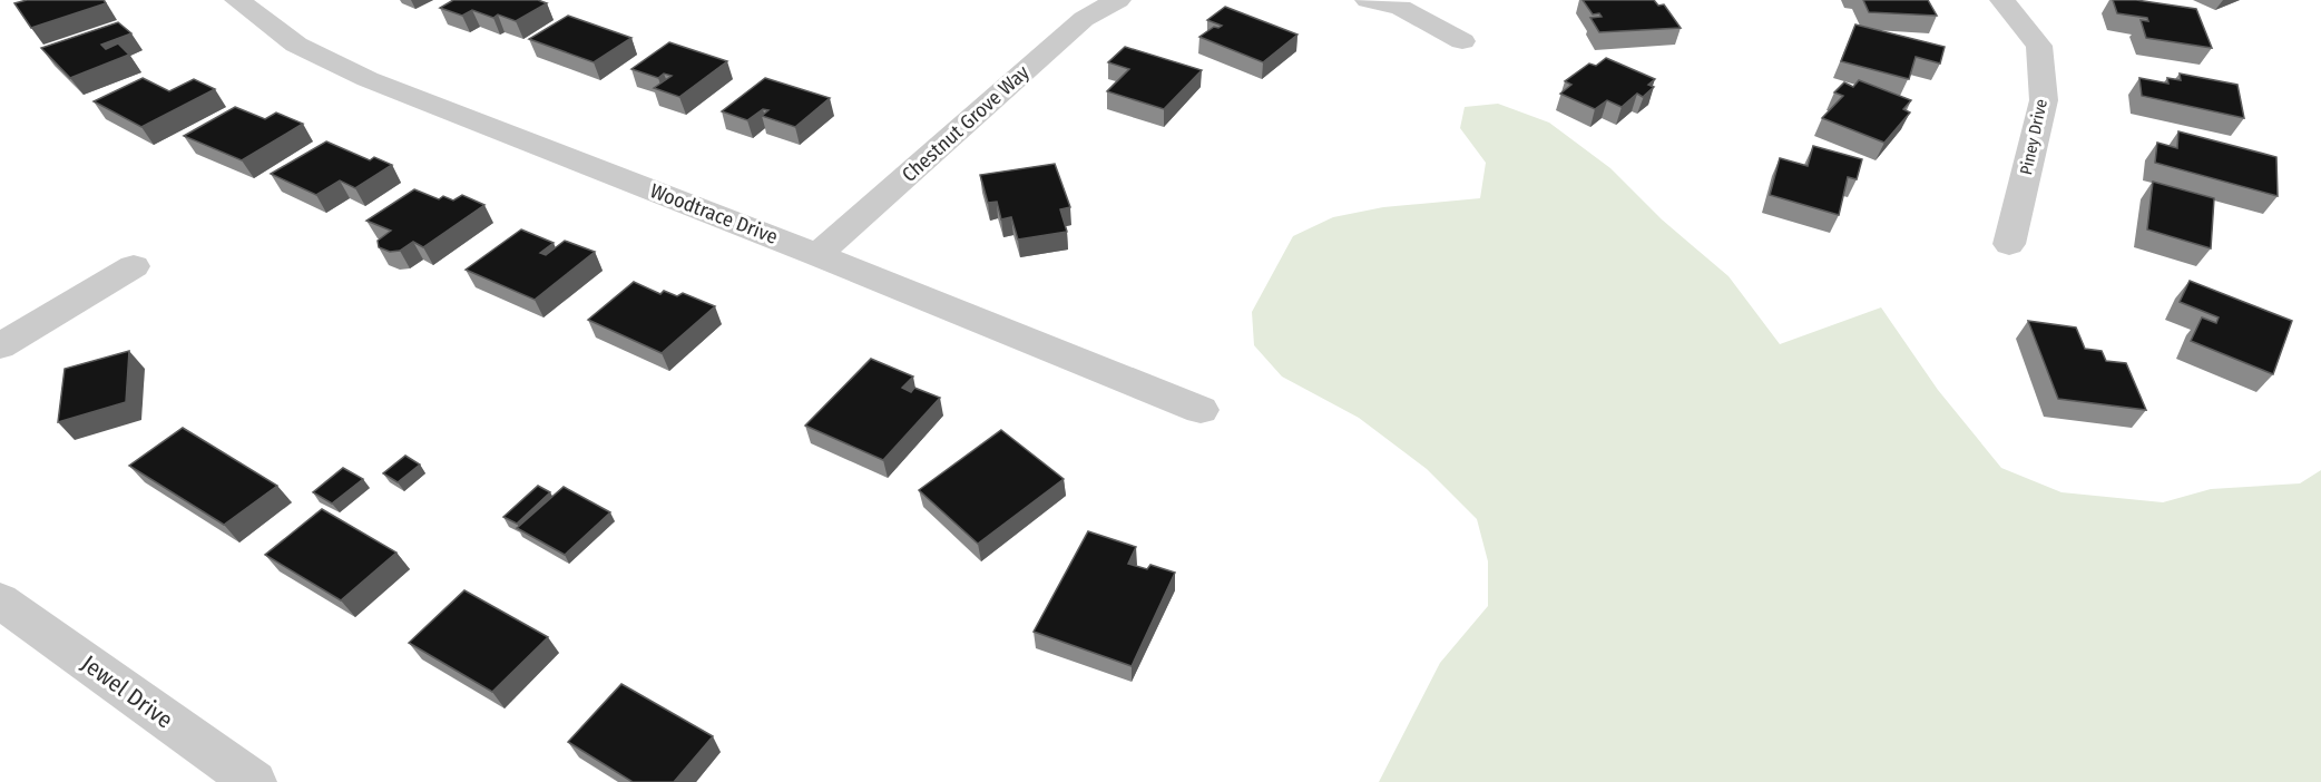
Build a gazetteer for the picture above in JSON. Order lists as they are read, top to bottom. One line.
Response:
{"streets":{"street":["Chestnut Grove Way","Piney Drive","Woodtrace Drive","Jewel Drive"]},"crossings":[["Chestnut Grove Way","Woodtrace Drive"]]}
